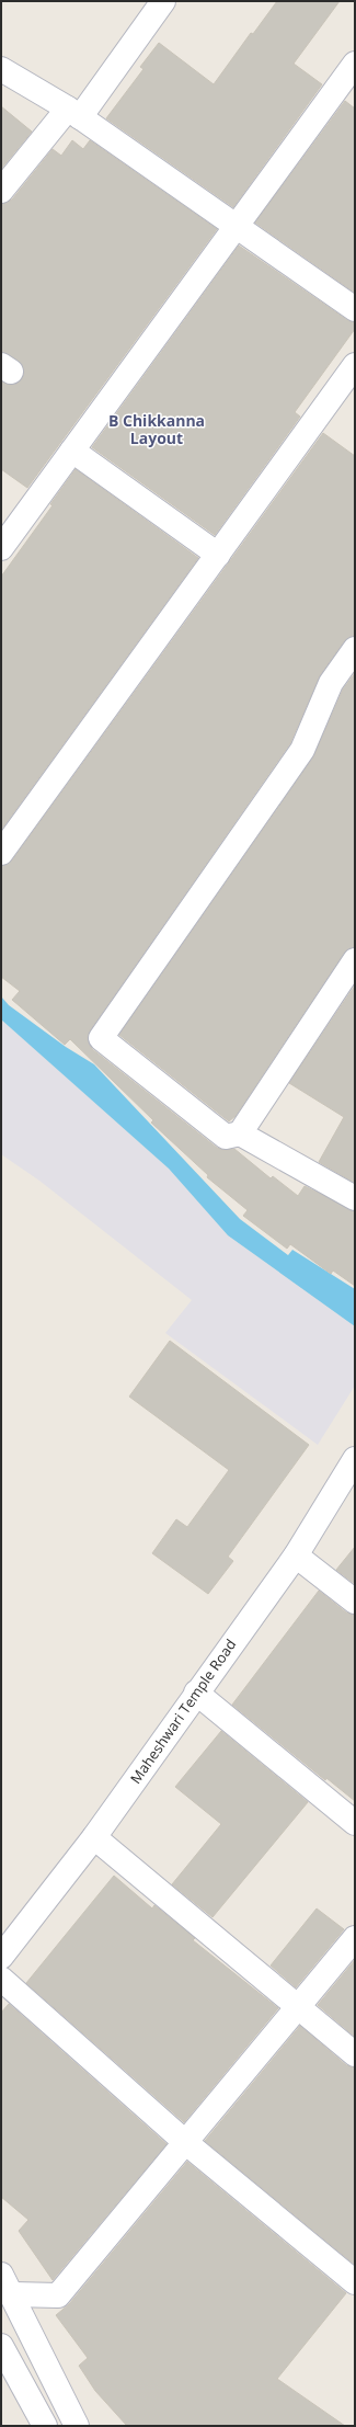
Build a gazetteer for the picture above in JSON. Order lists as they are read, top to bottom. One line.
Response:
{"streets":{"street":["Maheshwari Temple Road"]},"districts":["B Chikkanna Layout"]}
